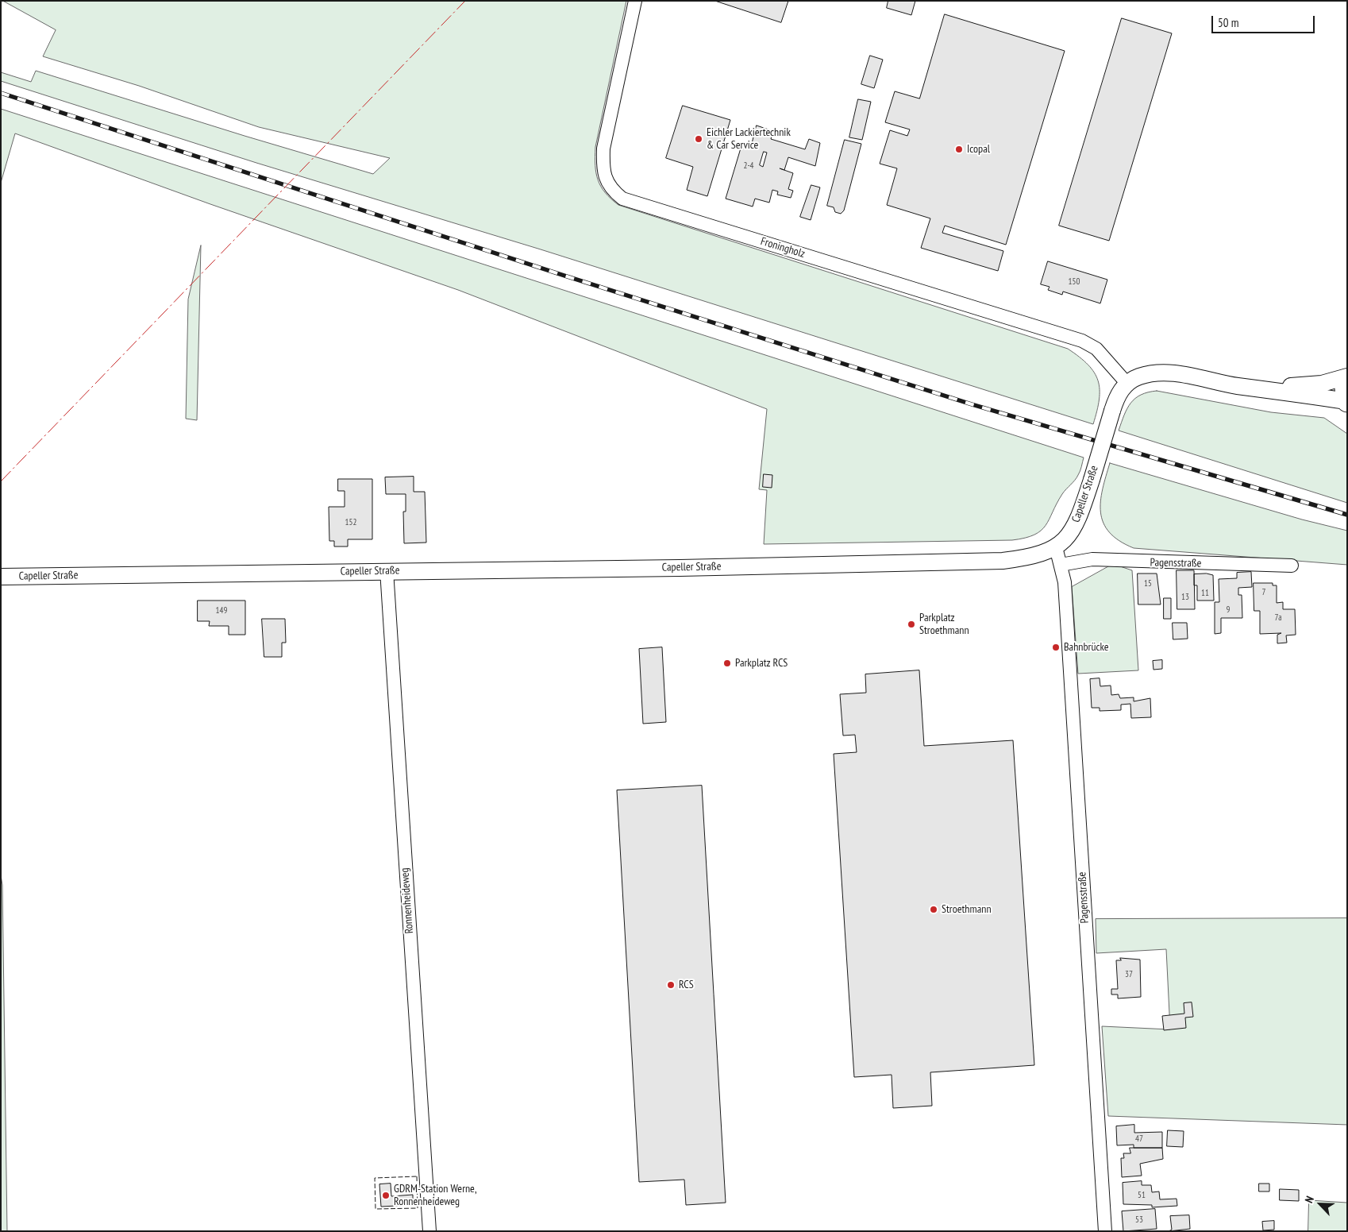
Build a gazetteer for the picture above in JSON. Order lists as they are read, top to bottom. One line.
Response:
{"streets":{"street":["Froningholz","Capeller Straße","Pagensstraße","Ronnenheideweg"]},"crossings":[["Froningholz","Capeller Straße"],["Capeller Straße","Pagensstraße"],["Capeller Straße","Ronnenheideweg"]],"places":["Eichler Lackiertechnik & Car Service","Icopal","Parkplatz Stroethmann","Bahnbrücke","Parkplatz RCS","Stroethmann","RCS","GDRM-Station Werne, Ronnenheideweg"],"house_numbers":["2-4","150","152","15","7","11","13","9","149","7a","37","47","51","53"],"scale_bar":"50 m","north":"top left"}
